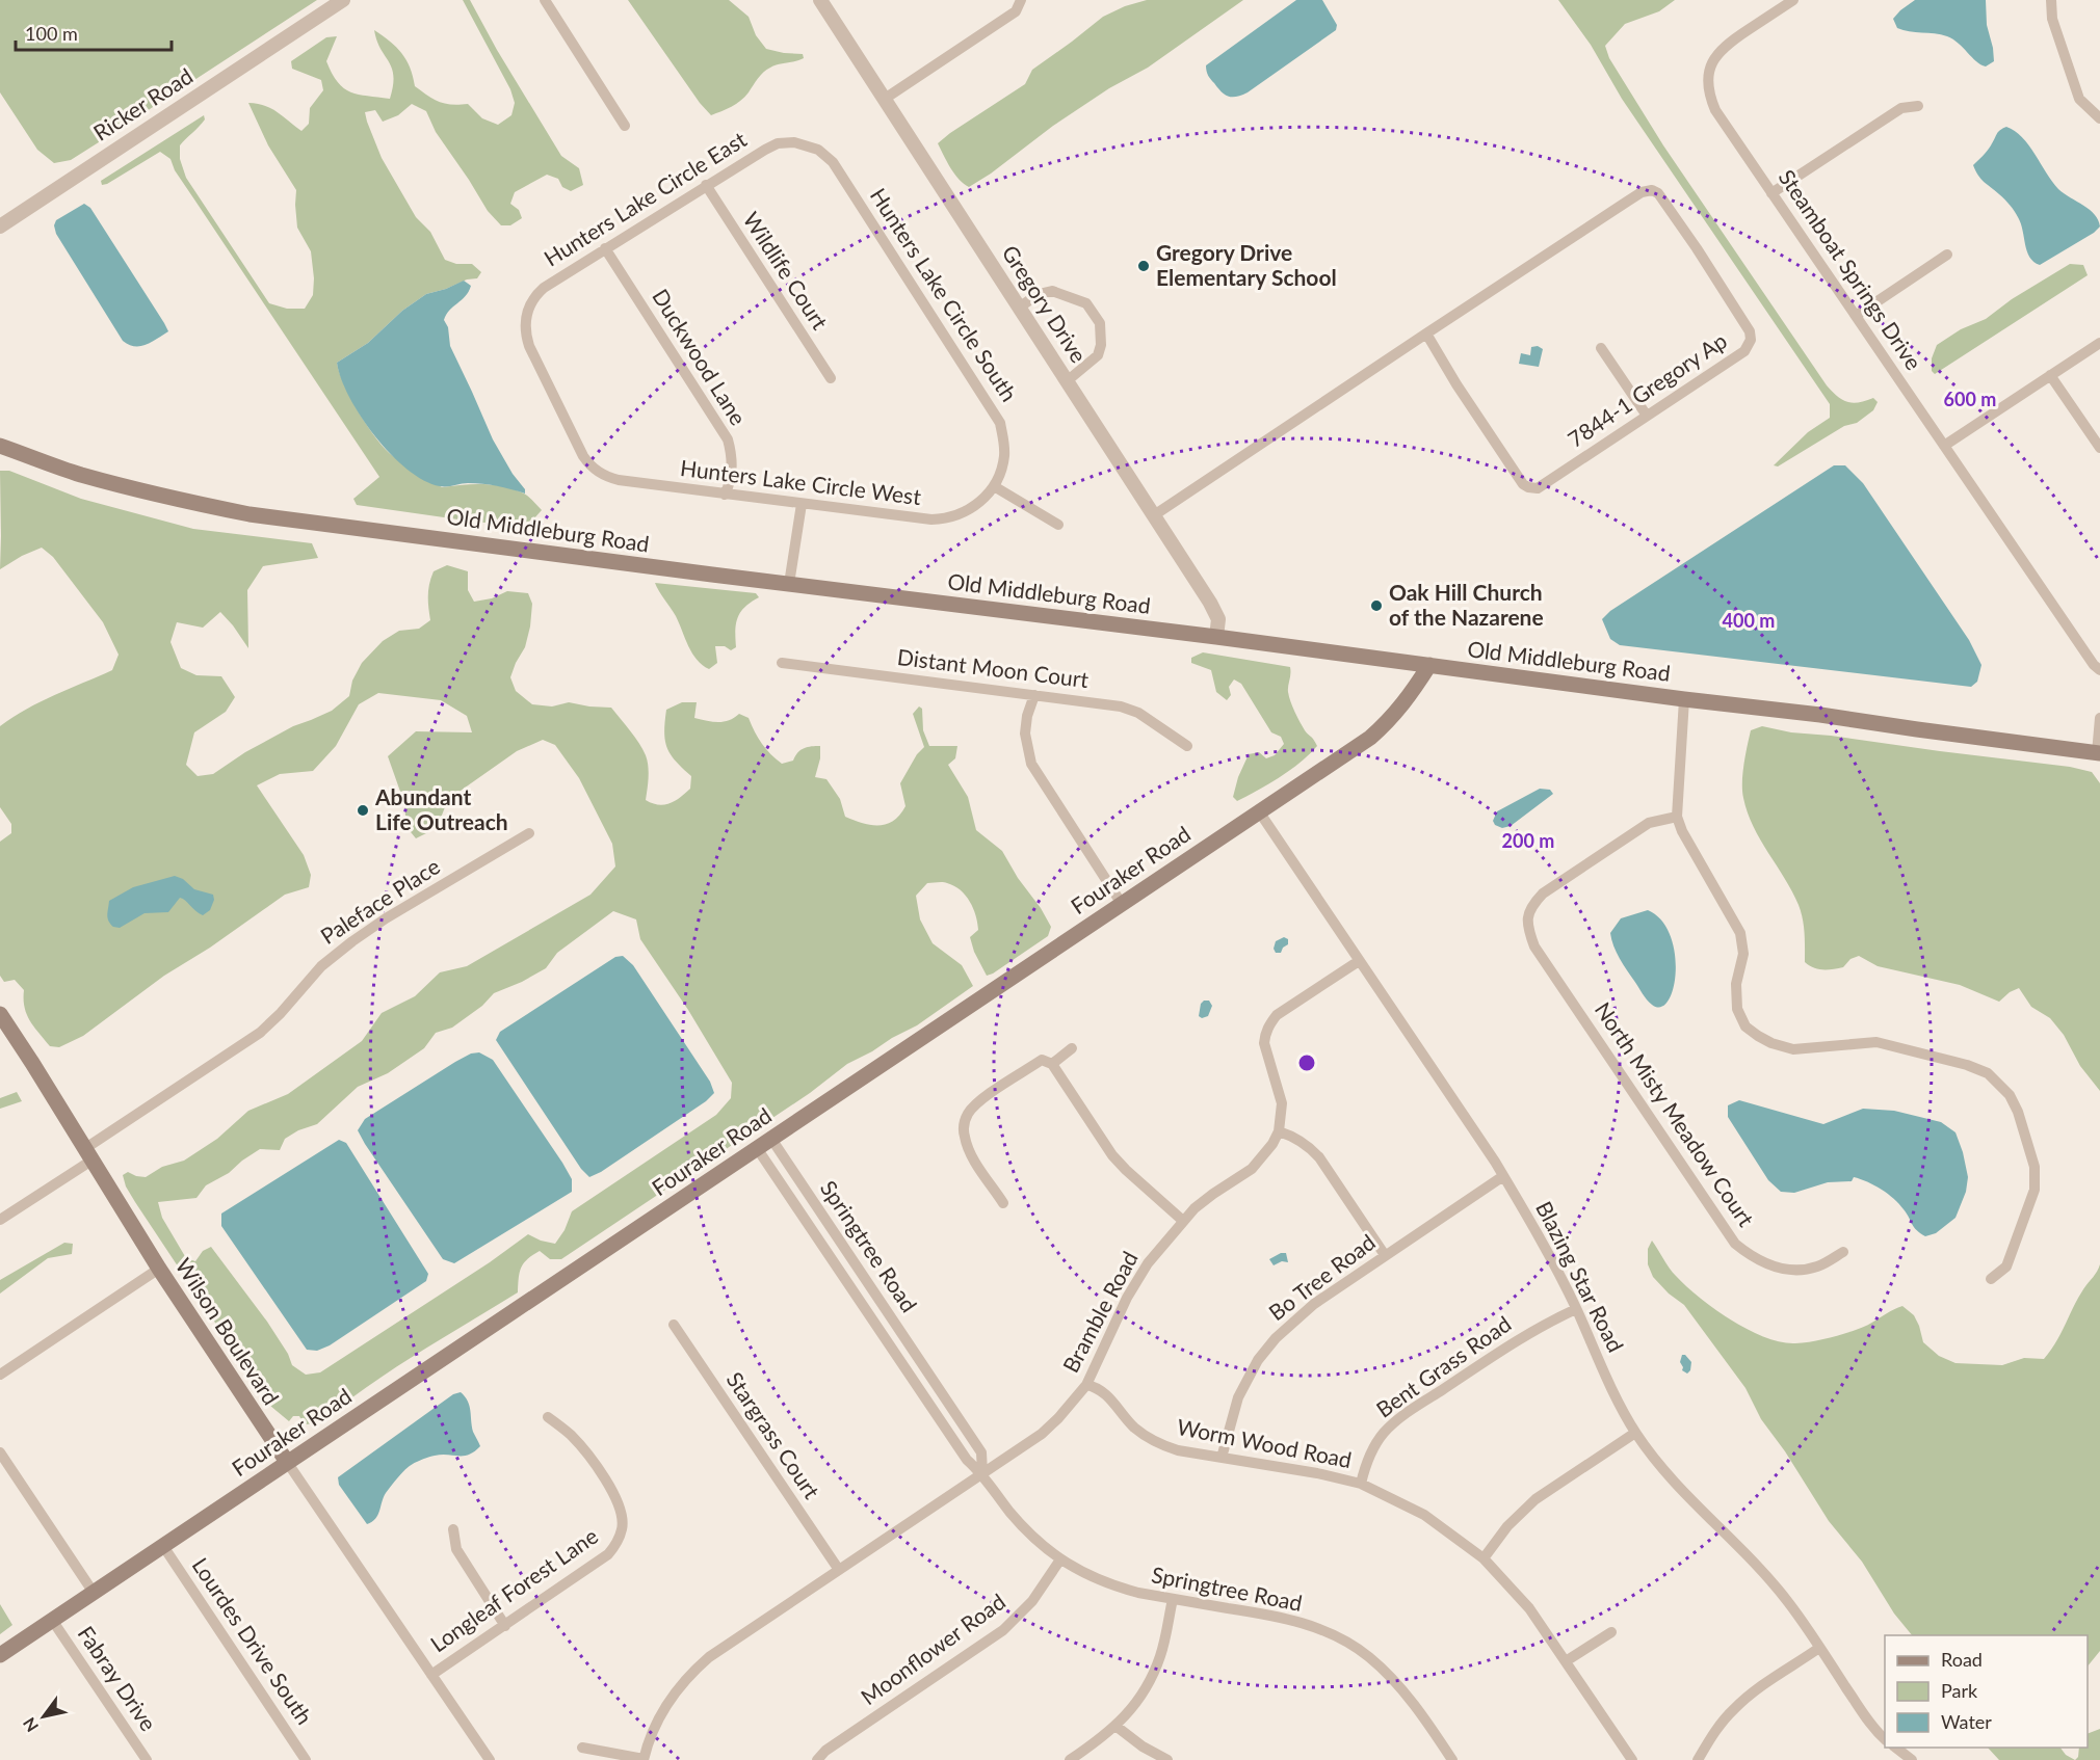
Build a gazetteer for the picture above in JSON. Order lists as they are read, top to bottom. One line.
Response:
{"streets":{"main road":["Old Middleburg Road","Fouraker Road","Wilson Boulevard"],"street":["Ricker Road","Hunters Lake Circle East","Steamboat Springs Drive","Wildlife Court","Hunters Lake Circle South","Gregory Drive","Duckwood Lane","7844-1 Gregory Ap","Hunters Lake Circle West","Distant Moon Court","Paleface Place","North Misty Meadow Court","Springtree Road","Blazing Star Road","Bo Tree Road","Bramble Road","Bent Grass Road","Stargrass Court","Worm Wood Road","Longleaf Forest Lane","Lourdes Drive South","Moonflower Road","Fabray Drive"]},"crossings":[["Hunters Lake Circle East","Wildlife Court"],["Hunters Lake Circle East","Hunters Lake Circle South"],["Hunters Lake Circle East","Duckwood Lane"],["Hunters Lake Circle East","Hunters Lake Circle West"],["Hunters Lake Circle South","Hunters Lake Circle West"],["Gregory Drive","7844-1 Gregory Ap"],["Gregory Drive","Old Middleburg Road"],["Duckwood Lane","Hunters Lake Circle West"],["Old Middleburg Road","Fouraker Road"],["Fouraker Road","Springtree Road"],["Fouraker Road","Blazing Star Road"],["Fouraker Road","Wilson Boulevard"],["Fouraker Road","Lourdes Drive South"],["Fouraker Road","Fabray Drive"],["Paleface Place","Wilson Boulevard"],["Springtree Road","Bramble Road"],["Springtree Road","Moonflower Road"],["Blazing Star Road","Bo Tree Road"],["Blazing Star Road","Bramble Road"],["Blazing Star Road","Bent Grass Road"],["Bo Tree Road","Worm Wood Road"],["Bramble Road","Stargrass Court"],["Bramble Road","Worm Wood Road"],["Wilson Boulevard","Longleaf Forest Lane"],["Bent Grass Road","Worm Wood Road"]],"places":["Gregory Drive Elementary School","Oak Hill Church of the Nazarene","Abundant Life Outreach"],"legend":["Road","Park","Water"],"scale_bar":"100 m","north":"bottom left","rings":["600 m","400 m","200 m"]}
